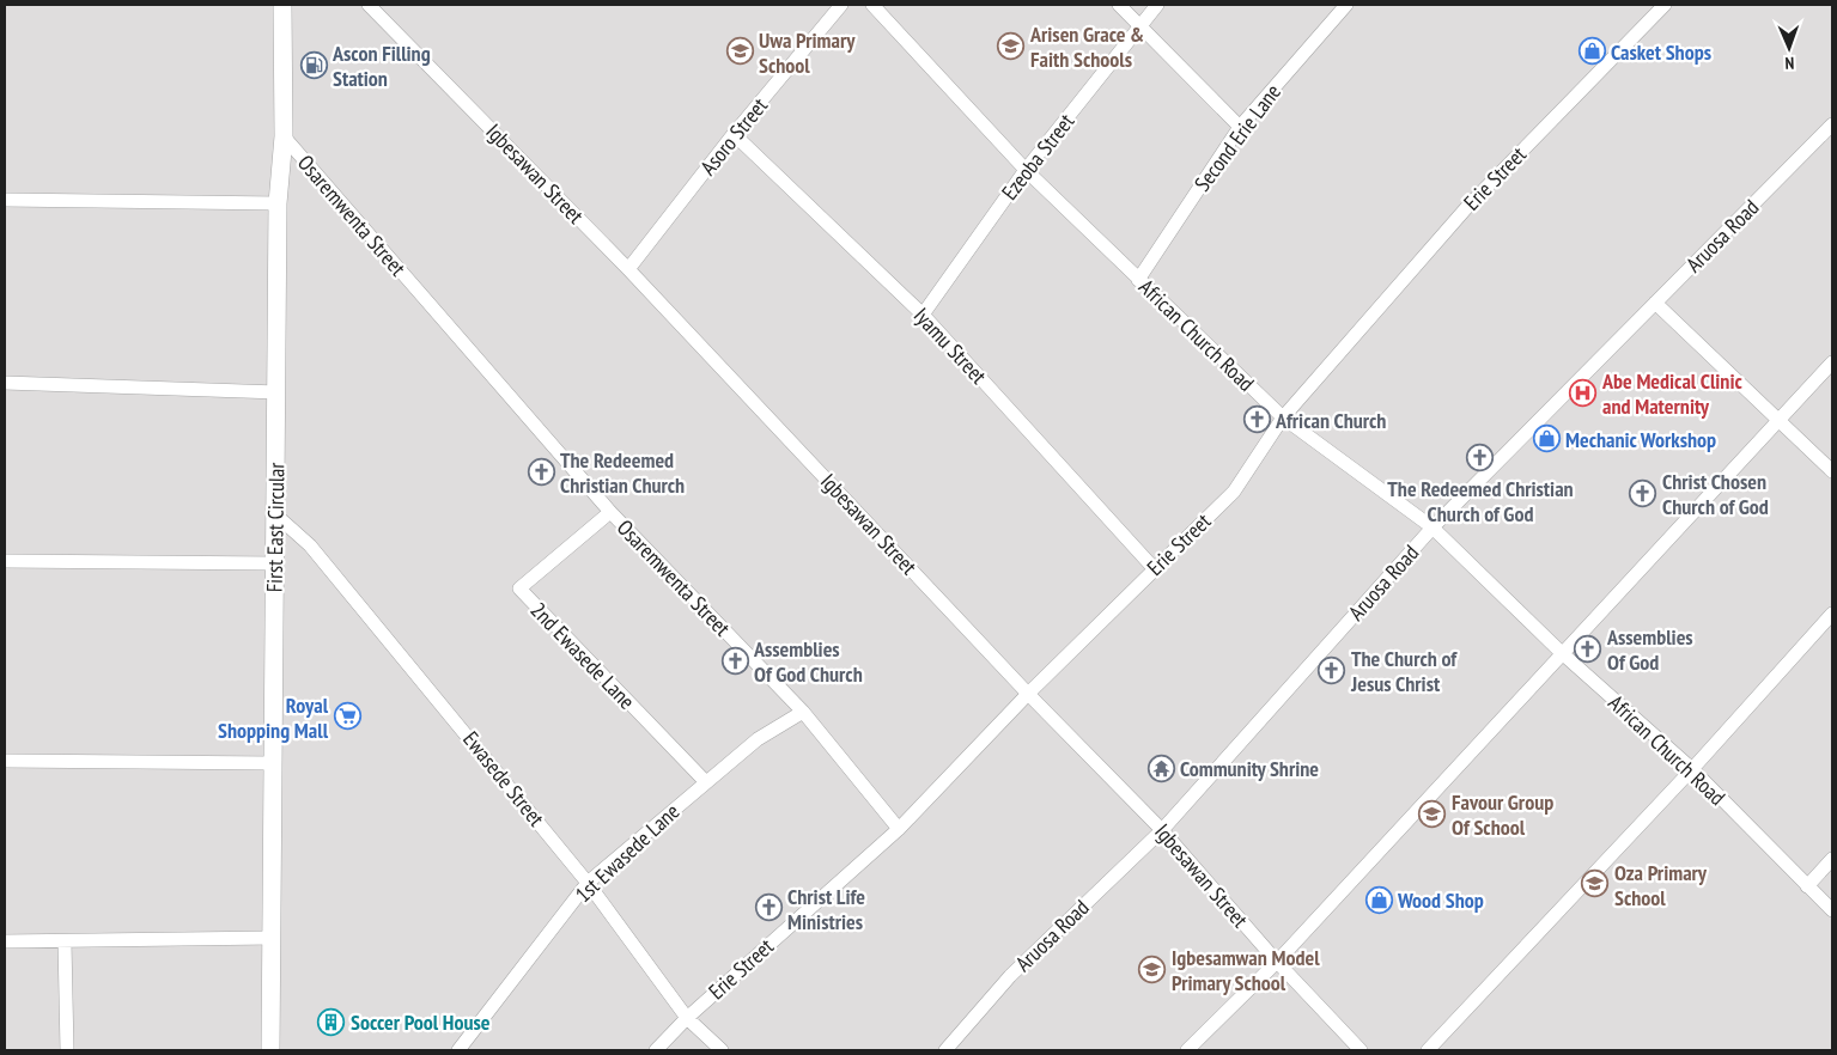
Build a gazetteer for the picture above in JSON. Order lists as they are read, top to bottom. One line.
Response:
{"streets":{"street":["Asoro Street","Second Erie Lane","Ezeoba Street","Igbesawan Street","Erie Street","Osaremwenta Street","Aruosa Road","African Church Road","Iyamu Street","First East Circular","2nd Ewasede Lane","Ewasede Street","1st Ewasede Lane"]},"crossings":[["Asoro Street","Igbesawan Street"],["Asoro Street","Iyamu Street"],["Second Erie Lane","African Church Road"],["Ezeoba Street","African Church Road"],["Ezeoba Street","Iyamu Street"],["Igbesawan Street","Erie Street"],["Igbesawan Street","Aruosa Road"],["Erie Street","Osaremwenta Street"],["Erie Street","African Church Road"],["Erie Street","Iyamu Street"],["Erie Street","Ewasede Street"],["Osaremwenta Street","First East Circular"],["Osaremwenta Street","2nd Ewasede Lane"],["Osaremwenta Street","1st Ewasede Lane"],["Aruosa Road","African Church Road"],["First East Circular","Ewasede Street"],["2nd Ewasede Lane","1st Ewasede Lane"],["Ewasede Street","1st Ewasede Lane"]],"places":{"school or university":["Arisen Grace & Faith Schools","Uwa Primary School","Favour Group Of School","Oza Primary School","Igbesamwan Model Primary School"],"shop":["Casket Shops","Mechanic Workshop","Wood Shop"],"fuel station":["Ascon Filling Station"],"hospital":["Abe Medical Clinic and Maternity"],"church":["African Church","The Redeemed Christian Church of God","The Redeemed Christian Church","Christ Chosen Church of God","Assemblies Of God","Assemblies Of God Church","The Church of Jesus Christ","Christ Life Ministries"],"supermarket":["Royal Shopping Mall"],"temple":["Community Shrine"],"building":["Soccer Pool House"]},"north":"bottom"}
